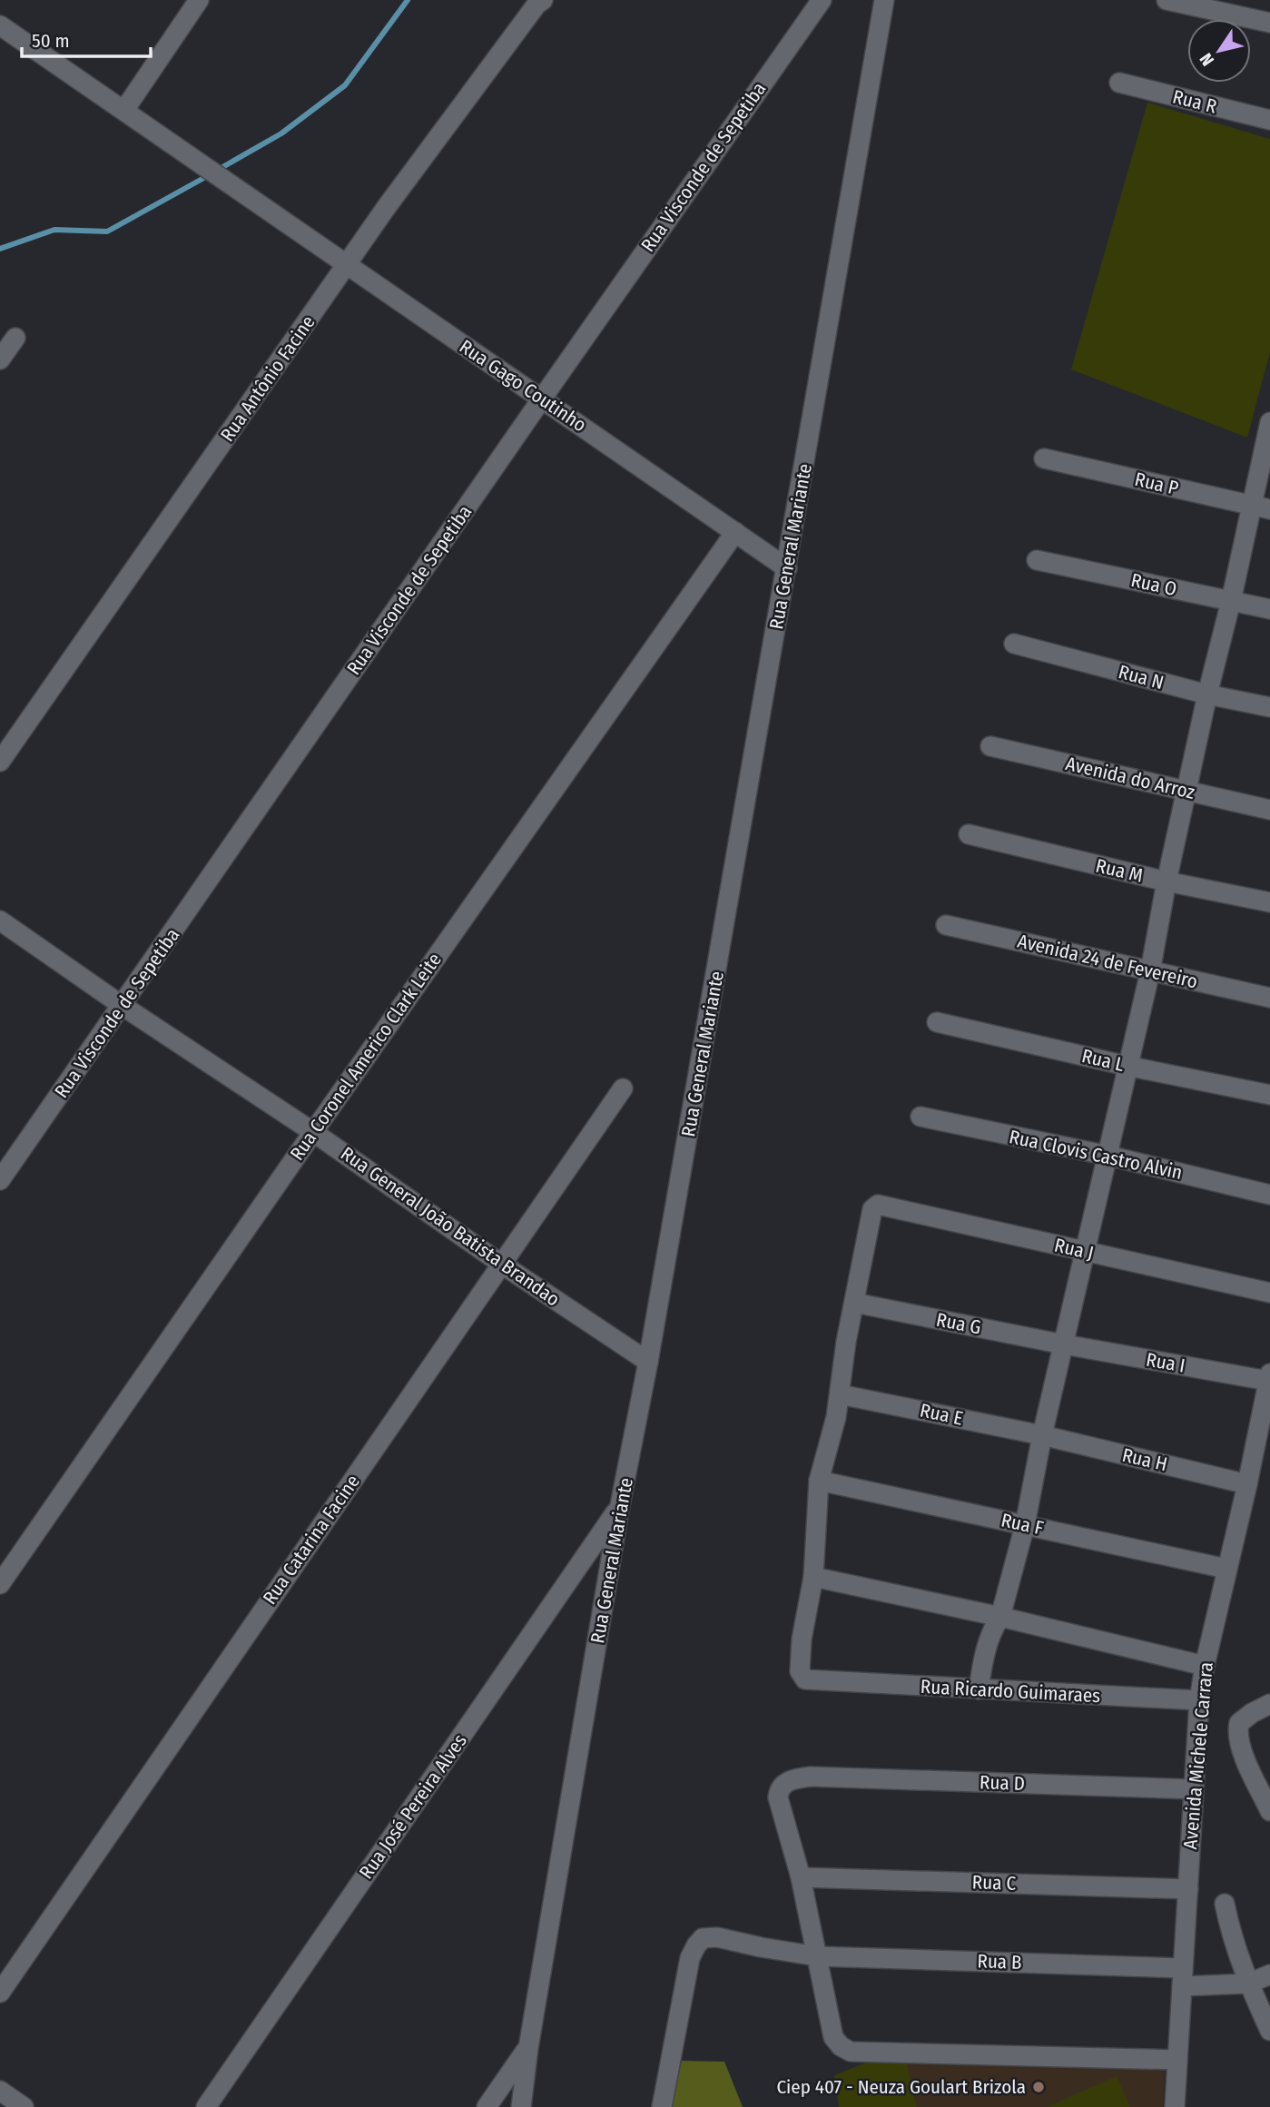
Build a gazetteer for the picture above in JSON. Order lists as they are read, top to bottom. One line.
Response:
{"streets":{"street":["Rua R","Rua Visconde de Sepetiba","Rua Antônio Facine","Rua Gago Coutinho","Rua P","Rua General Mariante","Rua O","Rua N","Avenida do Arroz","Rua M","Avenida 24 de Fevereiro","Rua Coronel Americo Clark Leite","Rua L","Rua Clovis Castro Alvin","Rua General João Batista Brandao","Rua J","Rua G","Rua I","Rua E","Rua H","Rua F","Rua Catarina Facine","Rua Ricardo Guimaraes","Avenida Michele Carrara","Rua D","Rua José Pereira Alves","Rua C","Rua B"]},"crossings":[["Rua Visconde de Sepetiba","Rua Gago Coutinho"],["Rua Visconde de Sepetiba","Rua General João Batista Brandao"],["Rua Antônio Facine","Rua Gago Coutinho"],["Rua Gago Coutinho","Rua General Mariante"],["Rua Gago Coutinho","Rua Coronel Americo Clark Leite"],["Rua General Mariante","Rua General João Batista Brandao"],["Rua General Mariante","Rua José Pereira Alves"],["Rua Coronel Americo Clark Leite","Rua General João Batista Brandao"],["Rua General João Batista Brandao","Rua Catarina Facine"],["Rua J","Rua G"],["Rua G","Rua I"],["Rua I","Avenida Michele Carrara"],["Rua E","Rua H"],["Rua H","Avenida Michele Carrara"],["Rua F","Avenida Michele Carrara"],["Rua Ricardo Guimaraes","Avenida Michele Carrara"],["Avenida Michele Carrara","Rua D"],["Avenida Michele Carrara","Rua C"],["Avenida Michele Carrara","Rua B"],["Rua D","Rua C"]],"places":["Ciep 407 - Neuza Goulart Brizola"],"scale_bar":"50 m","north":"bottom left"}
